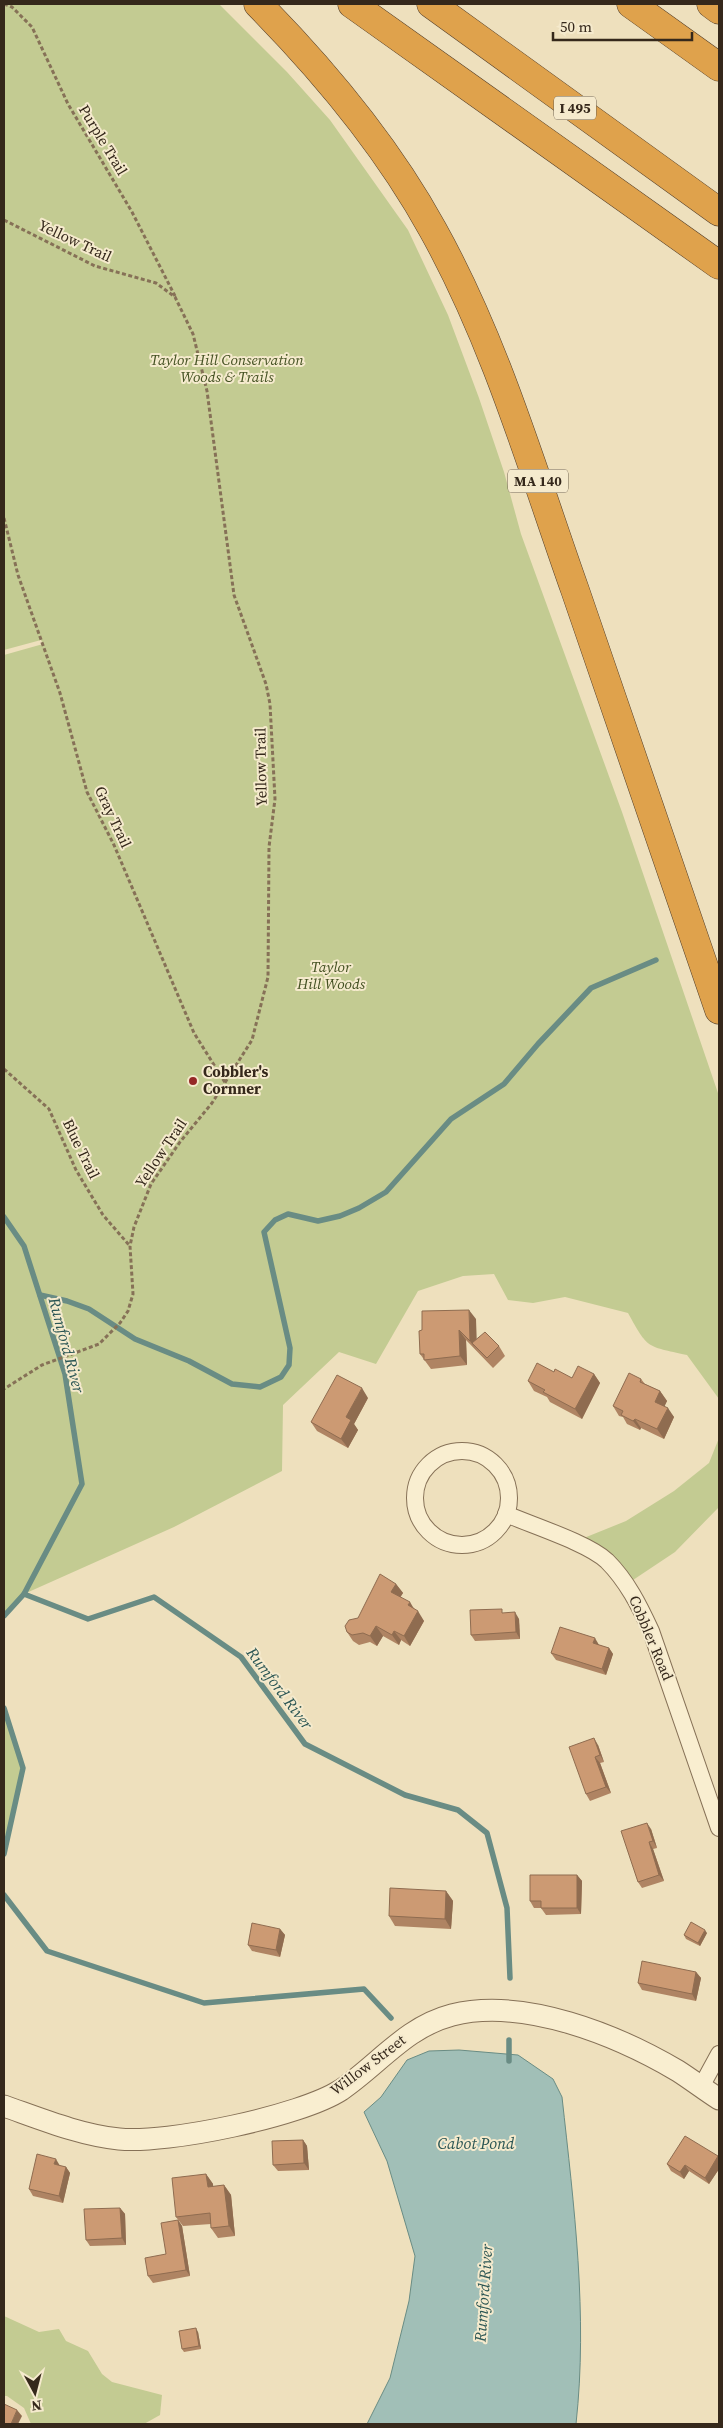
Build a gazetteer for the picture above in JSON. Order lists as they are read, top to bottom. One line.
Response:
{"streets":{"highway":["I 495","MA 140"],"street":["Cobbler Road","Willow Street"],"path":["Purple Trail","Yellow Trail","Gray Trail","Blue Trail"]},"crossings":[["Purple Trail","Yellow Trail"],["Yellow Trail","Gray Trail"],["Yellow Trail","Blue Trail"]],"water":["Rumford River","Cabot Pond"],"parks":["Taylor Hill Conservation Woods & Trails","Taylor Hill Woods"],"places":["Cobbler's Cornner"],"scale_bar":"50 m","north":"bottom"}
